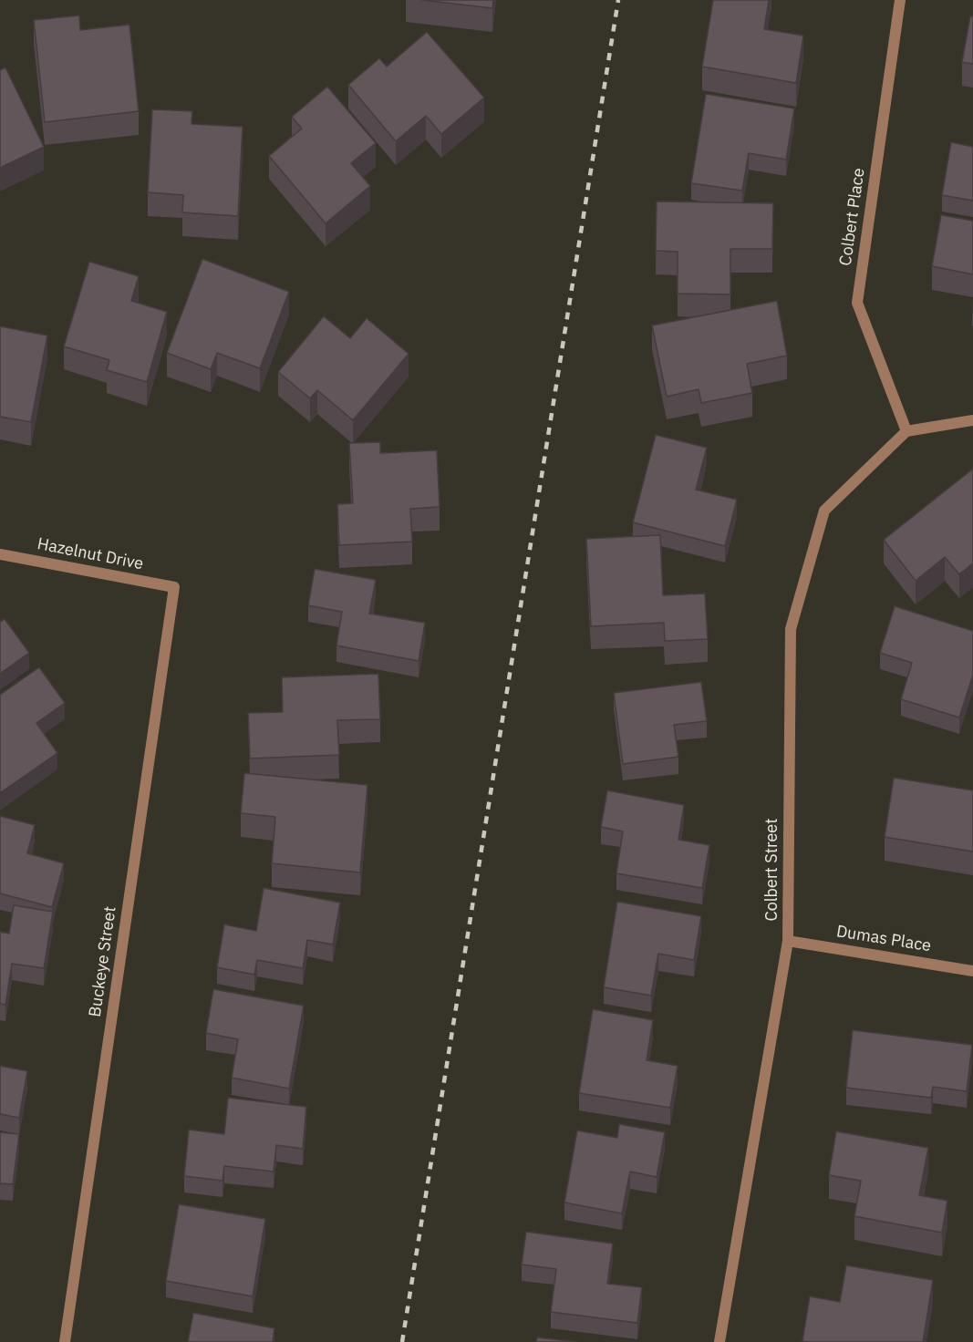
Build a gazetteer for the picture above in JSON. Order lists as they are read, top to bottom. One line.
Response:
{"streets":{"street":["Colbert Place","Hazelnut Drive","Colbert Street","Dumas Place","Buckeye Street"]},"crossings":[["Colbert Place","Colbert Street"],["Hazelnut Drive","Buckeye Street"],["Colbert Street","Dumas Place"]]}
